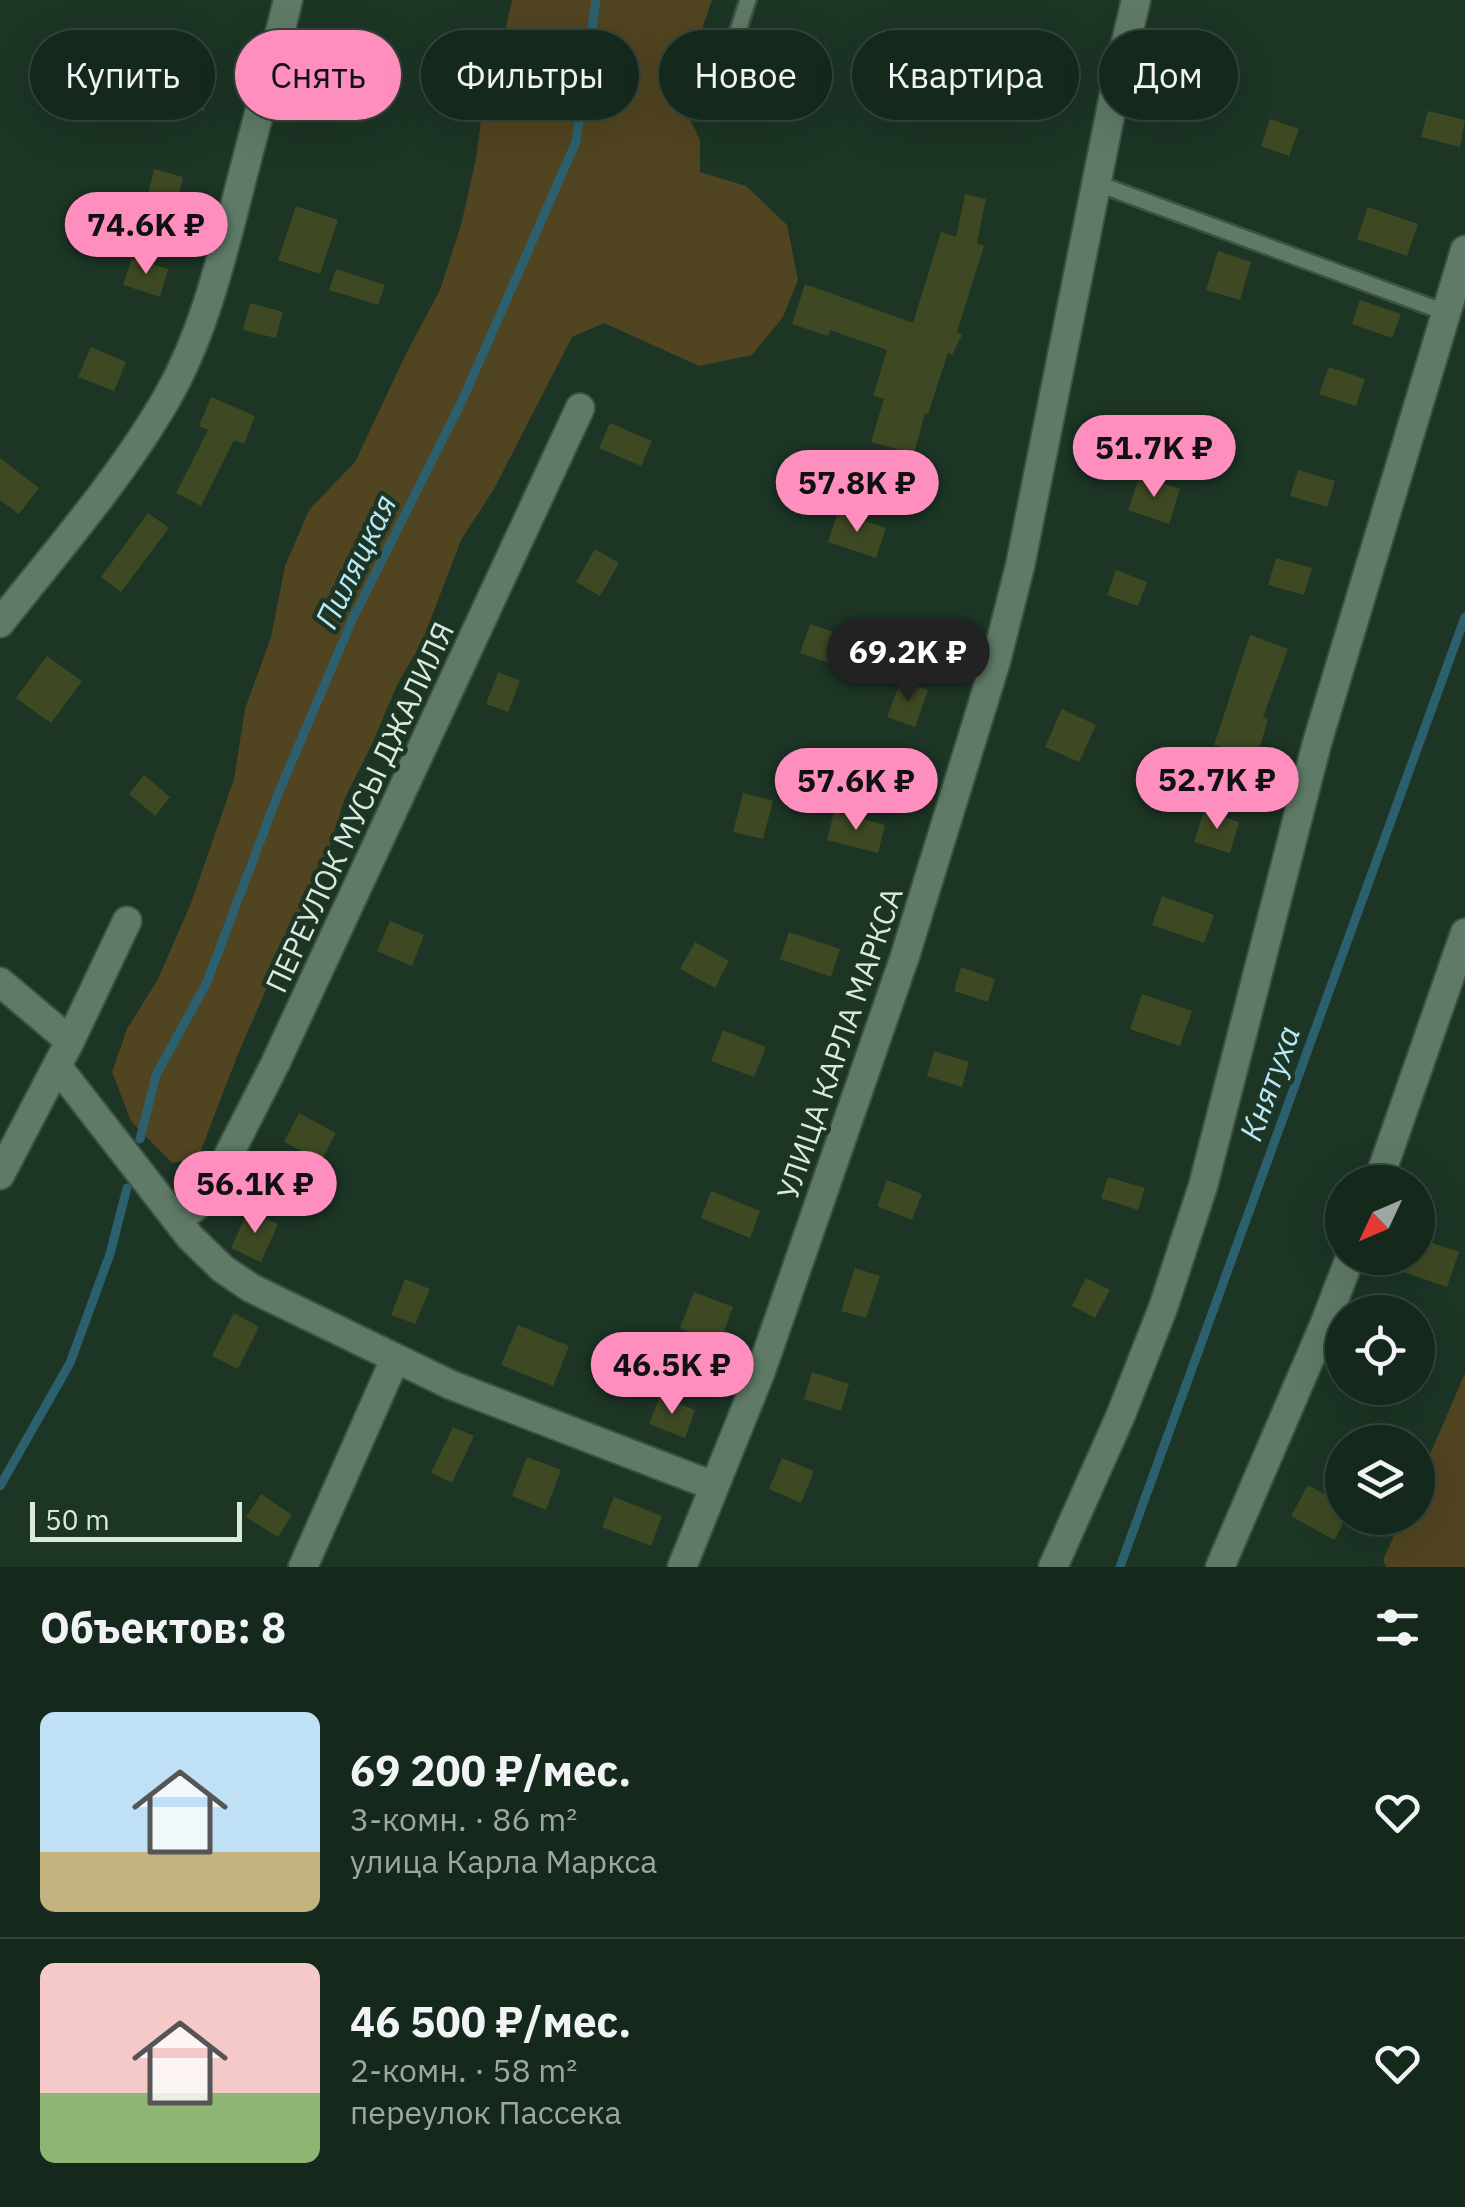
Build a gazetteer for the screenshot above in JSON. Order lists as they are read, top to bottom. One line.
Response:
{"streets":{"street":["ПЕРЕУЛОК МУСЫ ДЖАЛИЛЯ","УЛИЦА КАРЛА МАРКСА"]},"water":["Пиляцкая","Княтуха"],"scale_bar":"50 m","north":"bottom left","page":{"chip":["Купить","Снять","Фильтры","Новое","Квартира","Дом"],"price":["74.6K ₽","51.7K ₽","57.8K ₽","69.2K ₽","52.7K ₽","57.6K ₽","56.1K ₽","46.5K ₽"],"scale":"50 m","heading":"Объектов: 8","list":[{"name":"69 200 ₽/мес.","note":"3-комн. · 86 m² · улица Карла Маркса"},{"name":"46 500 ₽/мес.","note":"2-комн. · 58 m² · переулок Пассека"}]}}
